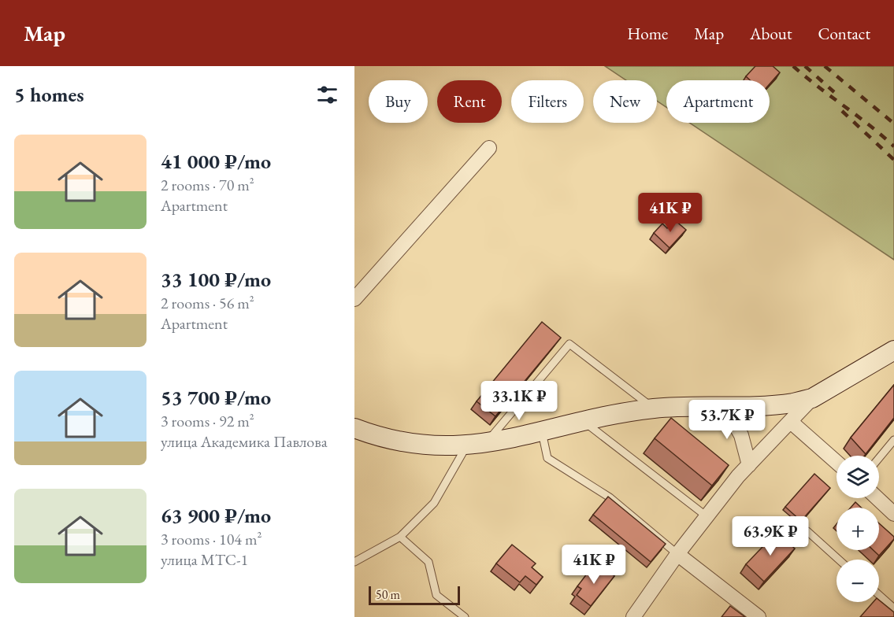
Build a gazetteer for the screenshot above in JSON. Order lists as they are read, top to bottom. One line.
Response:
{"scale_bar":"50 m","page":{"header":"Map","nav":["Home","Map","About","Contact"],"heading":"5 homes","chip":["Buy","Rent","Filters","New","Apartment"],"list":[{"name":"41 000 ₽/mo","note":"2 rooms · 70 m² · Apartment"},{"name":"33 100 ₽/mo","note":"2 rooms · 56 m² · Apartment"},{"name":"53 700 ₽/mo","note":"3 rooms · 92 m² · улица Академика Павлова"},{"name":"63 900 ₽/mo","note":"3 rooms · 104 m² · улица МТС-1"}],"price":["41K ₽","33.1K ₽","53.7K ₽","63.9K ₽","41K ₽"],"map_buttons":["+","−"],"scale":"50 m"}}
